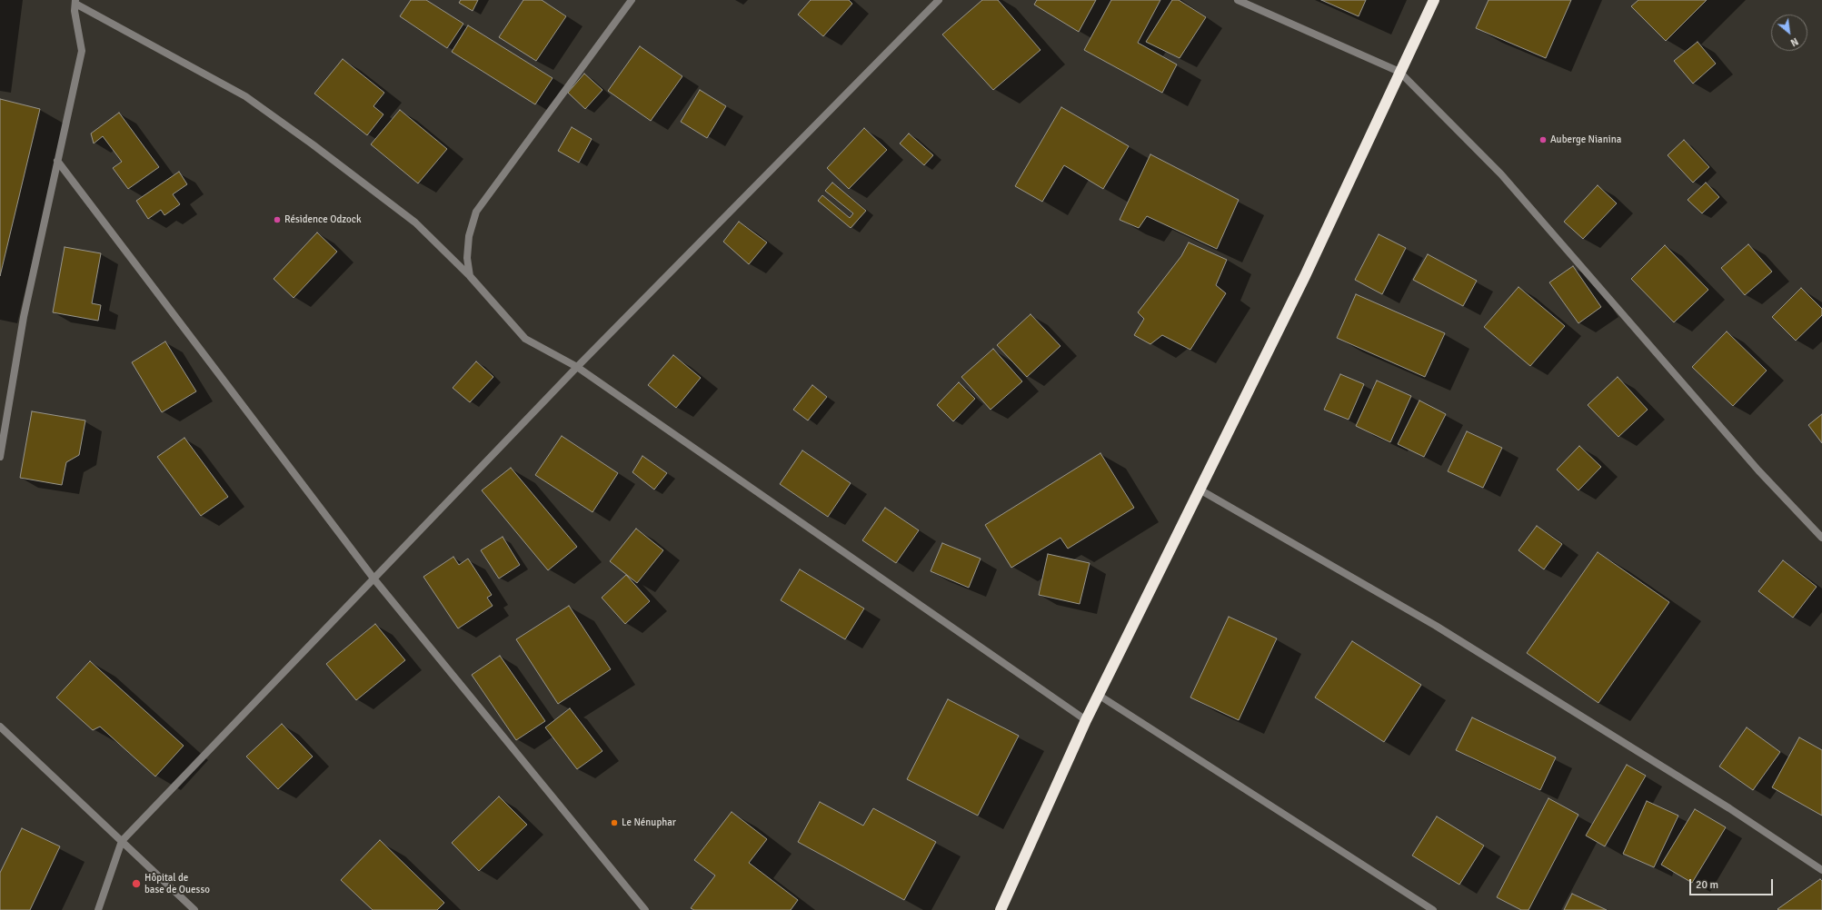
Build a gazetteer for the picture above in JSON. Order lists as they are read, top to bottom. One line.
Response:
{"places":["Auberge Nianina","Résidence Odzock","Le Nénuphar","Hôpital de base de Ouesso"],"scale_bar":"20 m","north":"bottom right"}
